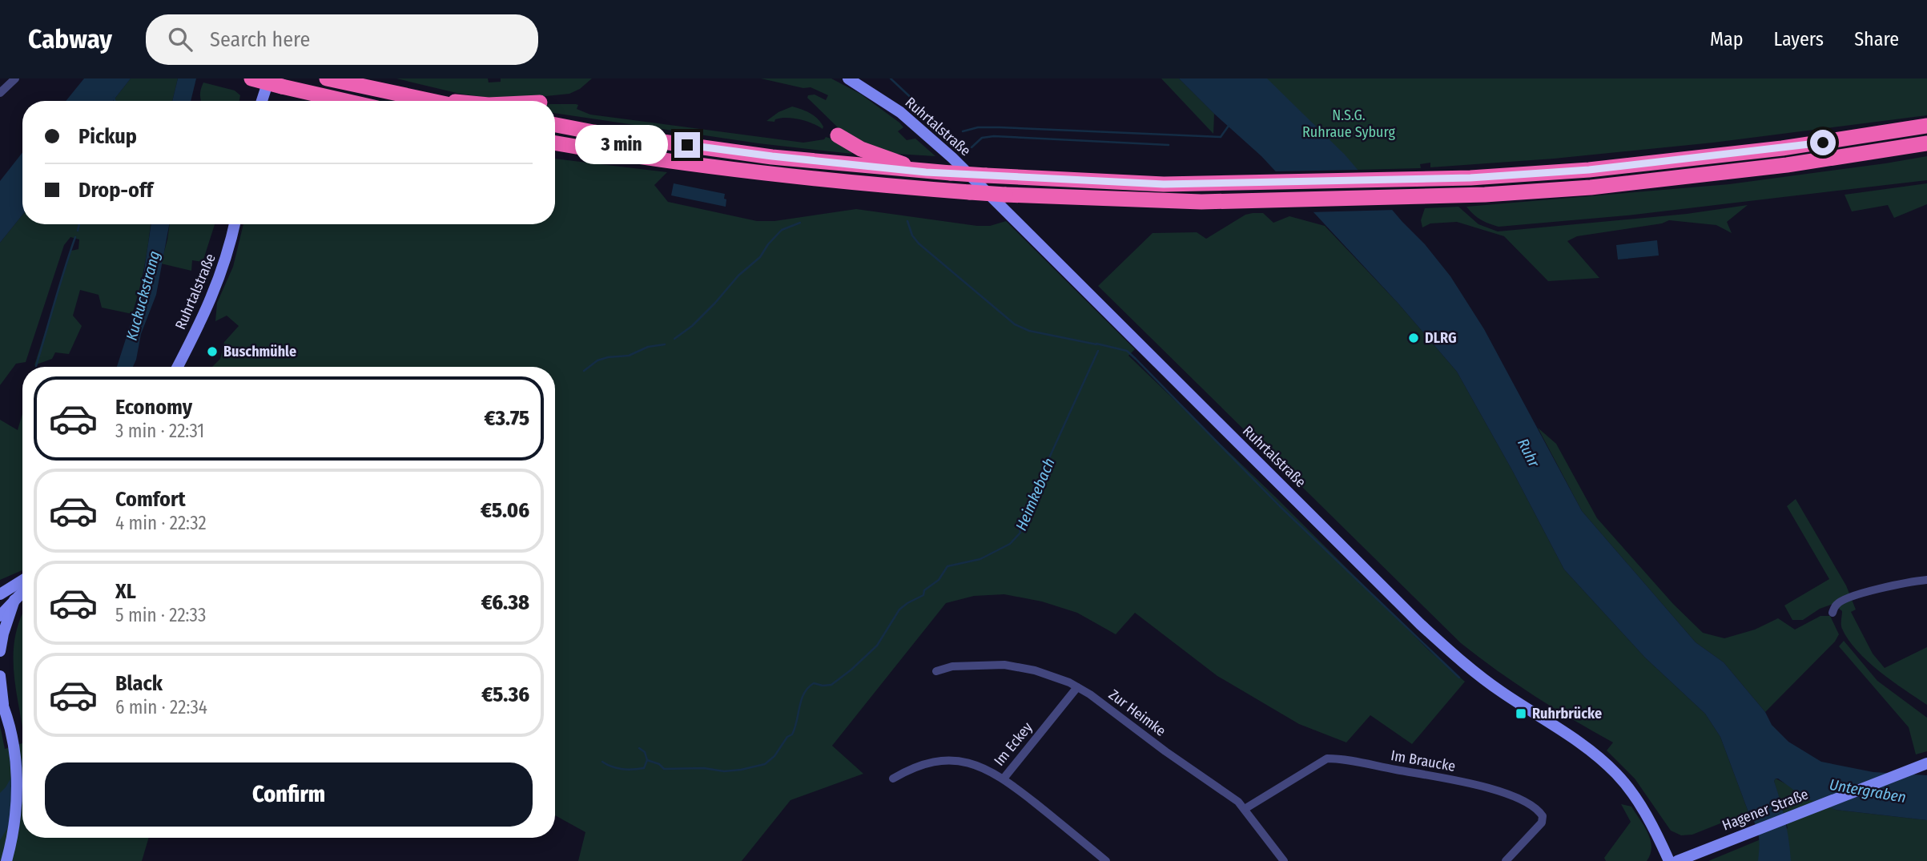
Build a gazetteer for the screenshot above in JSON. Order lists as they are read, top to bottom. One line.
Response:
{"streets":{"main road":["Ruhrtalstraße","Hagener Straße"],"street":["Zur Heimke","Im Eckey","Im Braucke"]},"crossings":[["Zur Heimke","Im Eckey"],["Zur Heimke","Im Braucke"]],"water":["Kuckuckstrang","Ruhr","Heimkebach","Untergraben"],"parks":["N.S.G. Ruhraue Syburg"],"places":{"other":["DLRG","Buschmühle"],"transit":["Ruhrbrücke"]},"page":{"header":"Cabway","search":"Search here","nav":["Map","Layers","Share"],"banner":["Pickup","Drop-off"],"bubble":"3 min","list":[{"name":"Economy","note":"3 min · 22:31","value":"€3.75"},{"name":"Comfort","note":"4 min · 22:32","value":"€5.06"},{"name":"XL","note":"5 min · 22:33","value":"€6.38"},{"name":"Black","note":"6 min · 22:34","value":"€5.36"}],"buttons":"Confirm"}}
